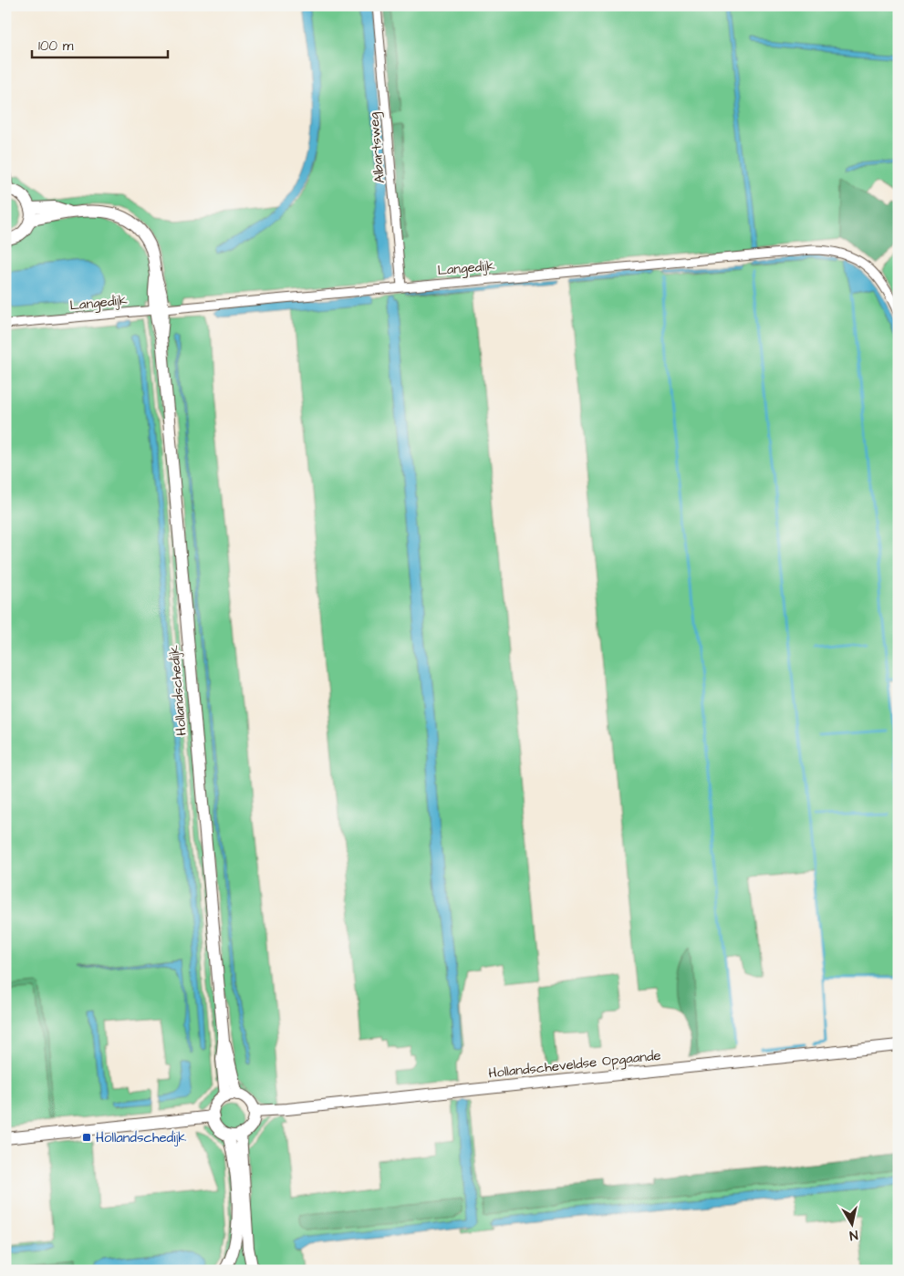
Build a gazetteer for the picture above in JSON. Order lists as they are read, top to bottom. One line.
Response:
{"streets":{"main road":["Hollandschedijk","Hollandscheveldse Opgaande"],"street":["Albartsweg","Langedijk"]},"crossings":[["Albartsweg","Langedijk"],["Langedijk","Hollandschedijk"],["Hollandschedijk","Hollandscheveldse Opgaande"]],"places":{"transit":["Hollandschedijk"]},"scale_bar":"100 m","north":"bottom"}
